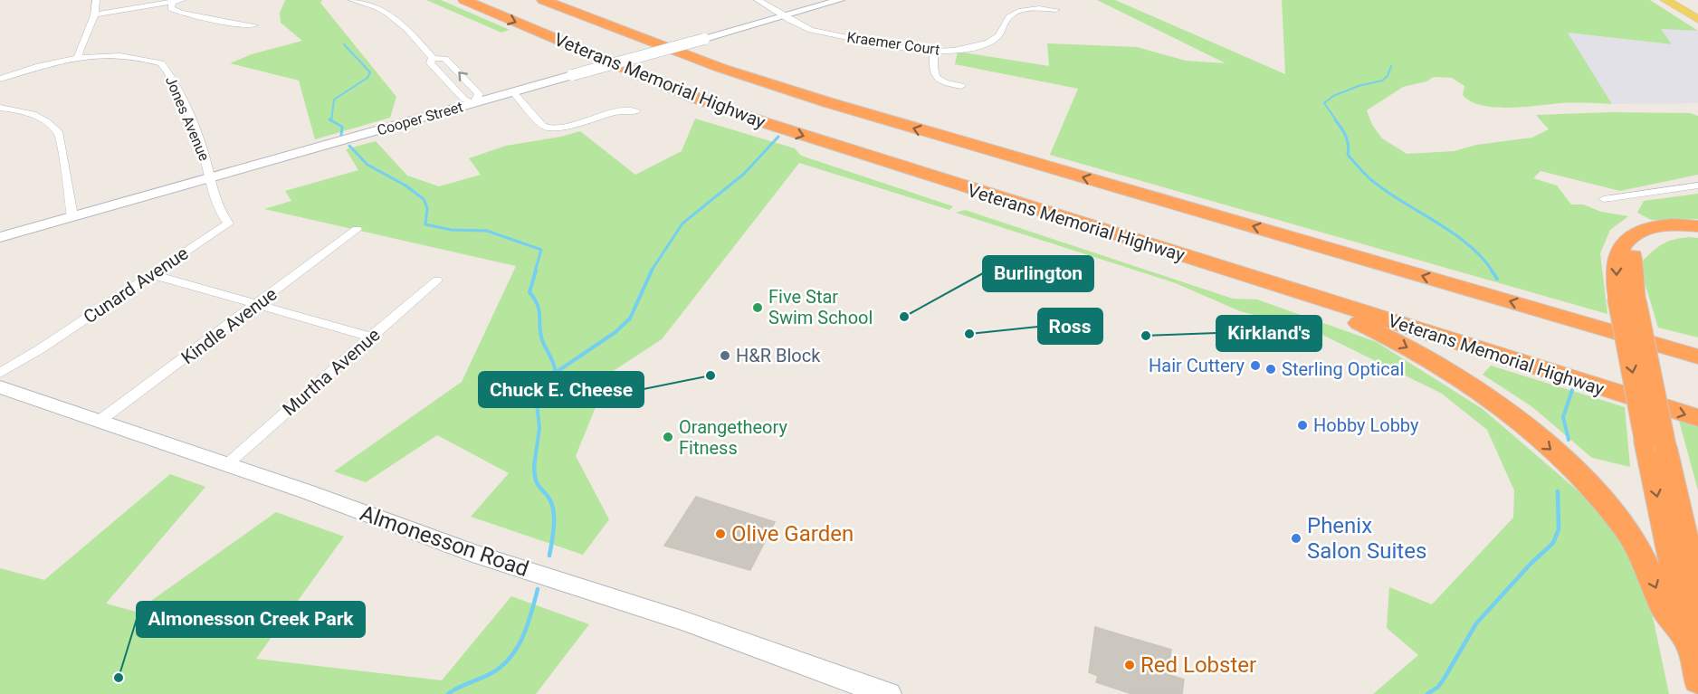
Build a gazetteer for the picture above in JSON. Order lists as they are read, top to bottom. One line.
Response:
{"streets":{"highway":["Veterans Memorial Highway"],"main road":["Cooper Street","Almonesson Road"],"street":["Kraemer Court","Jones Avenue","Cunard Avenue","Kindle Avenue","Murtha Avenue"]},"crossings":[["Kraemer Court","Cooper Street"],["Jones Avenue","Cooper Street"],["Jones Avenue","Cunard Avenue"],["Cooper Street","Cunard Avenue"],["Kindle Avenue","Almonesson Road"],["Murtha Avenue","Almonesson Road"]],"places":["Five Star Swim School","Burlington","Ross","Kirkland's","H&R Block","Hair Cuttery","Sterling Optical","Chuck E. Cheese","Hobby Lobby","Orangetheory Fitness","Olive Garden","Phenix Salon Suites","Red Lobster","Almonesson Creek Park"]}
